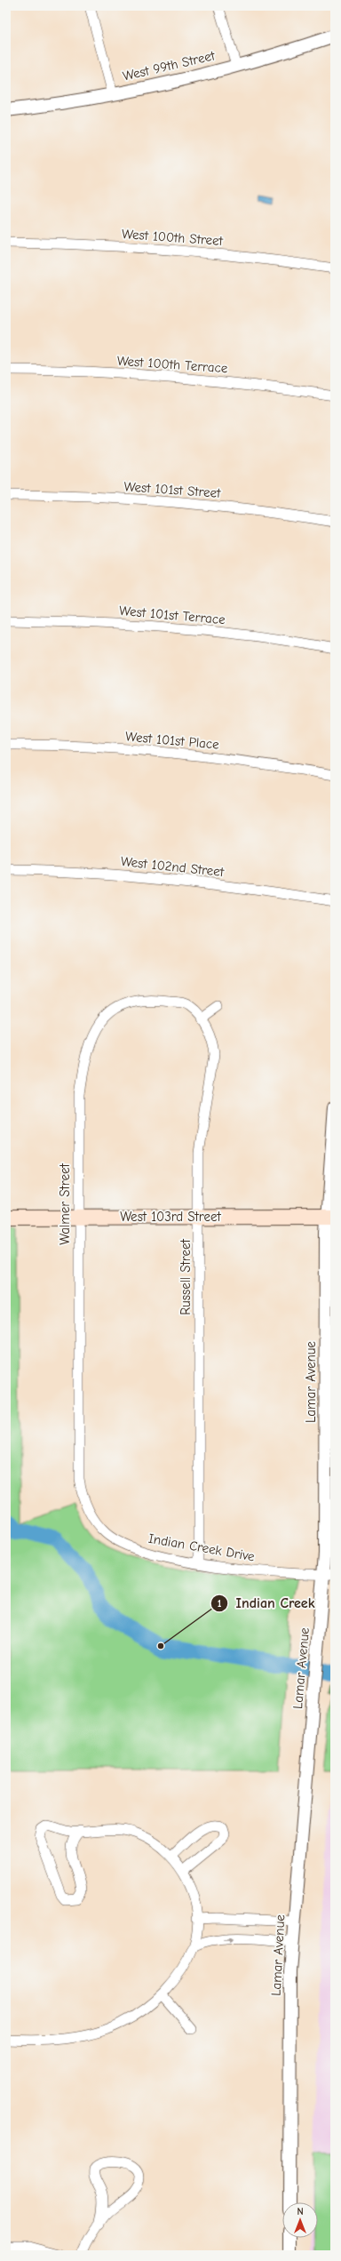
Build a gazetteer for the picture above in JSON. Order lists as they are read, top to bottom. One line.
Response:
{"streets":{"main road":["West 103rd Street"],"street":["West 99th Street","West 100th Street","West 100th Terrace","West 101st Street","West 101st Terrace","West 101st Place","West 102nd Street","Walmer Street","Russell Street","Lamar Avenue","Indian Creek Drive"]},"crossings":[["Walmer Street","West 103rd Street"],["Walmer Street","Russell Street"],["Walmer Street","Indian Creek Drive"],["West 103rd Street","Russell Street"],["West 103rd Street","Lamar Avenue"],["Russell Street","Indian Creek Drive"],["Lamar Avenue","Indian Creek Drive"]],"places":["Indian Creek"],"north":"top"}
